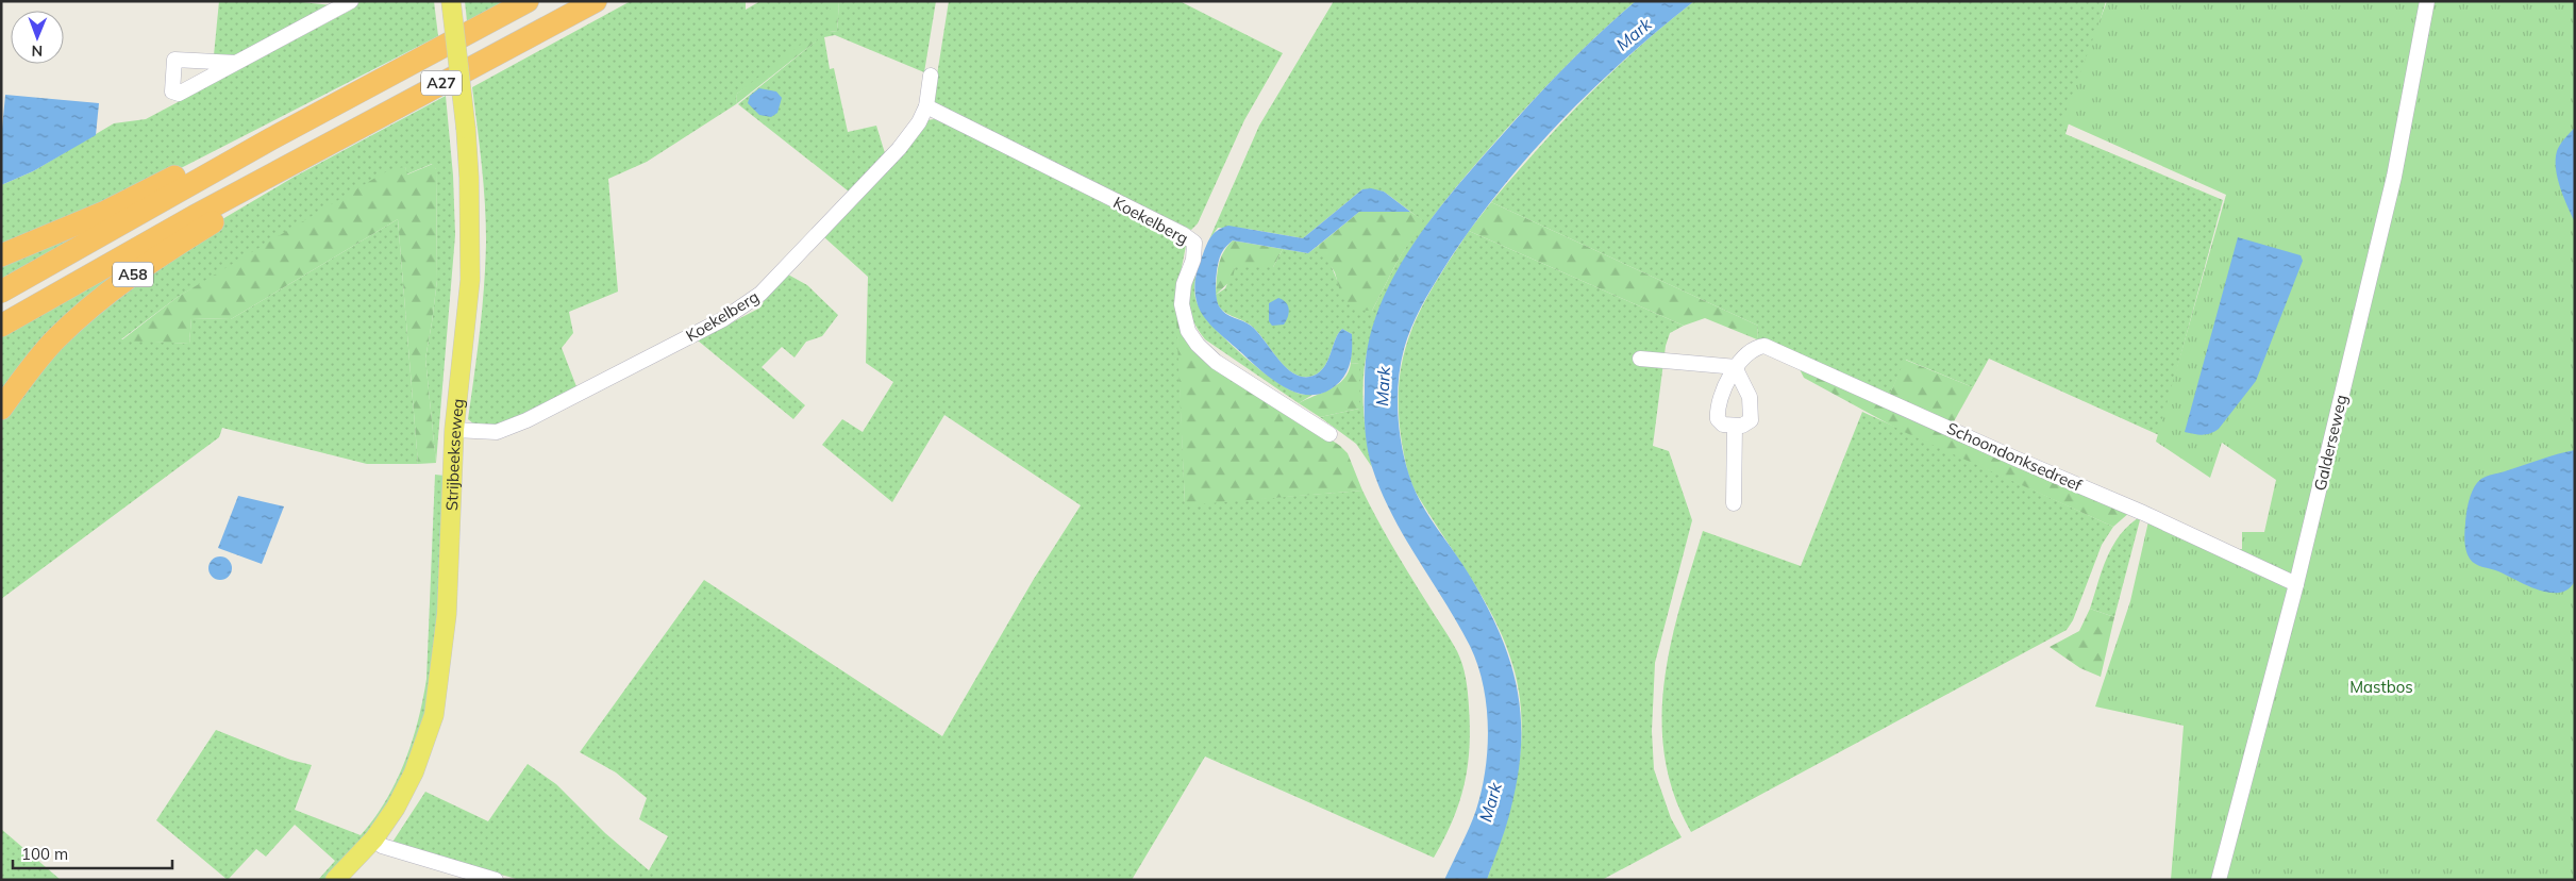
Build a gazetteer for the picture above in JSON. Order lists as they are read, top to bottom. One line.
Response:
{"streets":{"highway":["A27","A58"],"main road":["Strijbeekseweg"],"street":["Koekelberg","Galderseweg","Schoondonksedreef"]},"crossings":[["A27","A58"],["Koekelberg","Strijbeekseweg"],["Galderseweg","Schoondonksedreef"]],"water":["Mark"],"parks":["Mastbos"],"scale_bar":"100 m","north":"bottom"}
